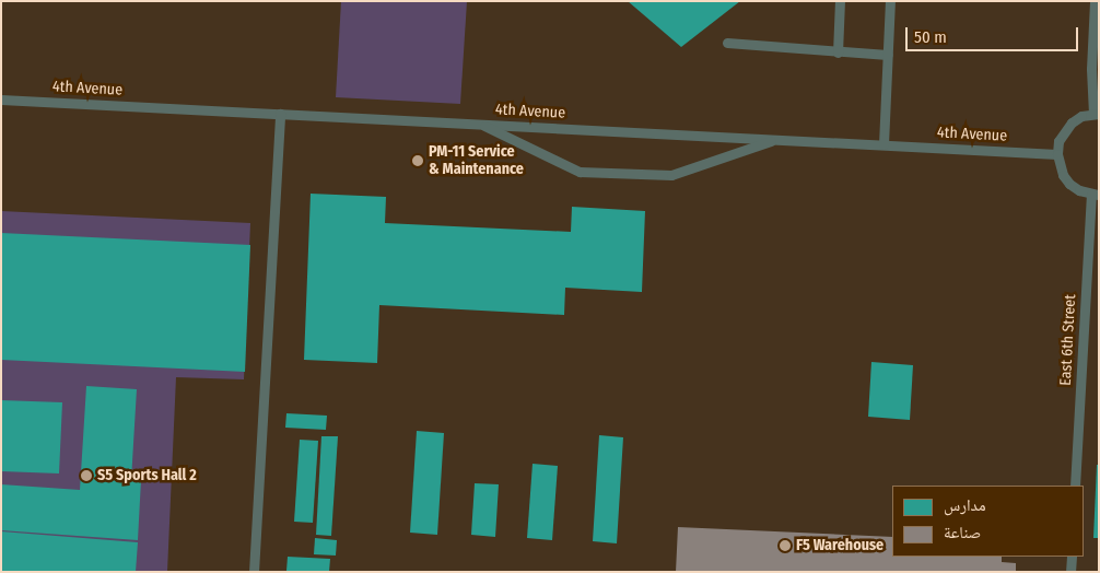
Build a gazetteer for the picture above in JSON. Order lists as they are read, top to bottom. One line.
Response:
{"streets":{"lane":["4th Avenue","East 6th Street"]},"places":["PM-11 Service & Maintenance","S5 Sports Hall 2","F5 Warehouse"],"legend":["مدارس","صناعة"],"scale_bar":"50 m"}
